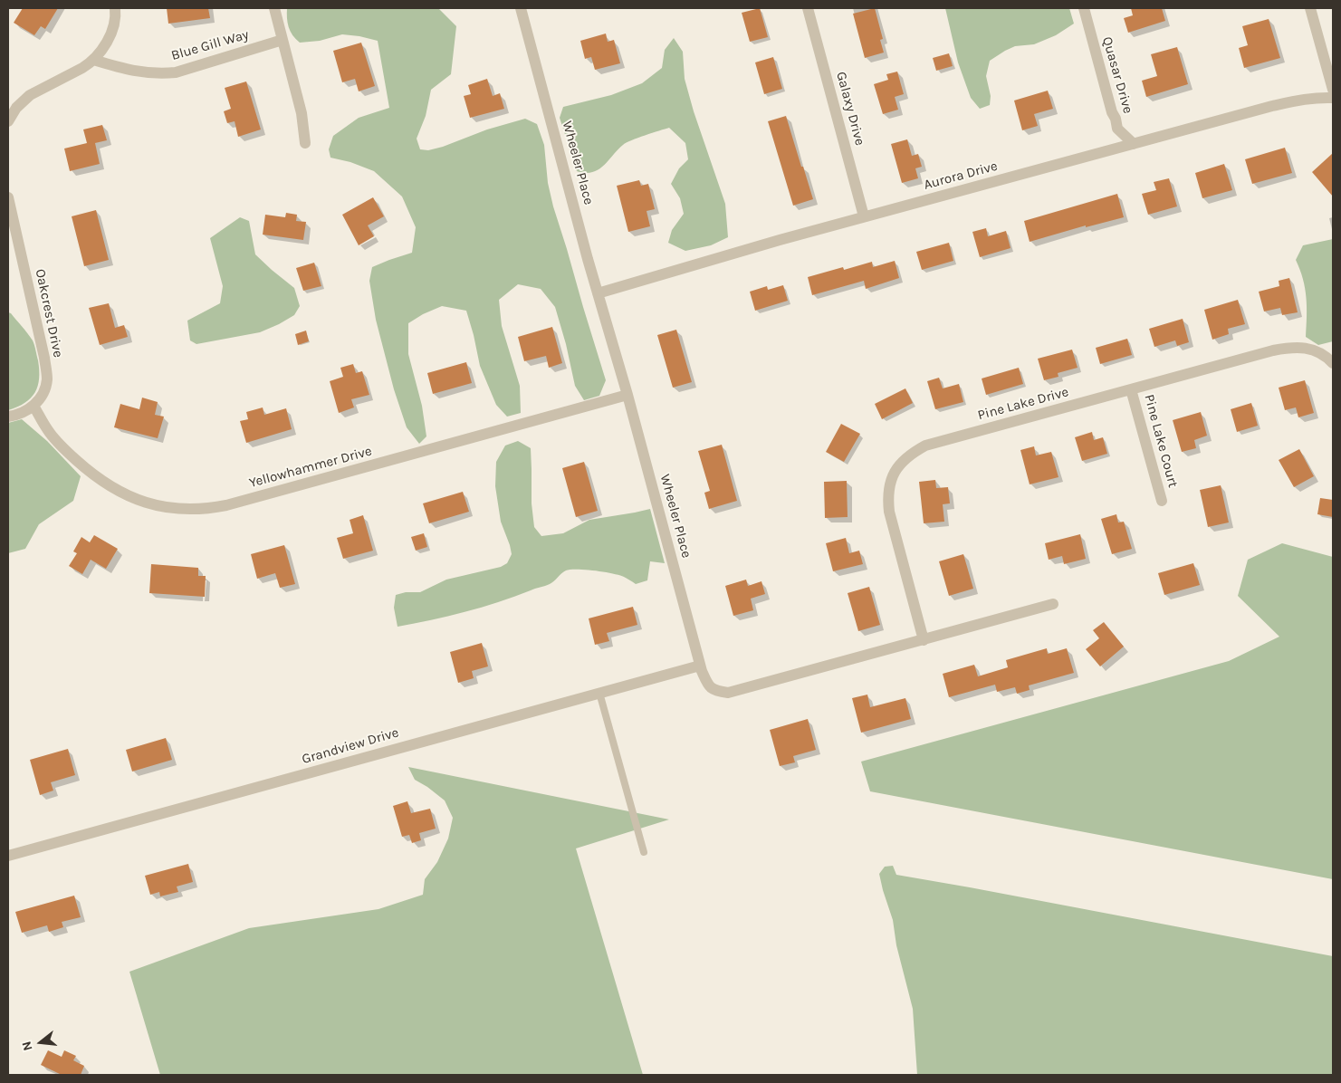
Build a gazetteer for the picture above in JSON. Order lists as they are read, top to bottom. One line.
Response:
{"streets":{"street":["Blue Gill Way","Quasar Drive","Galaxy Drive","Wheeler Place","Aurora Drive","Oakcrest Drive","Pine Lake Drive","Pine Lake Court","Yellowhammer Drive","Grandview Drive"]},"crossings":[["Quasar Drive","Aurora Drive"],["Galaxy Drive","Aurora Drive"],["Wheeler Place","Aurora Drive"],["Wheeler Place","Pine Lake Drive"],["Wheeler Place","Yellowhammer Drive"],["Wheeler Place","Grandview Drive"],["Oakcrest Drive","Yellowhammer Drive"],["Pine Lake Drive","Pine Lake Court"]],"north":"left"}
